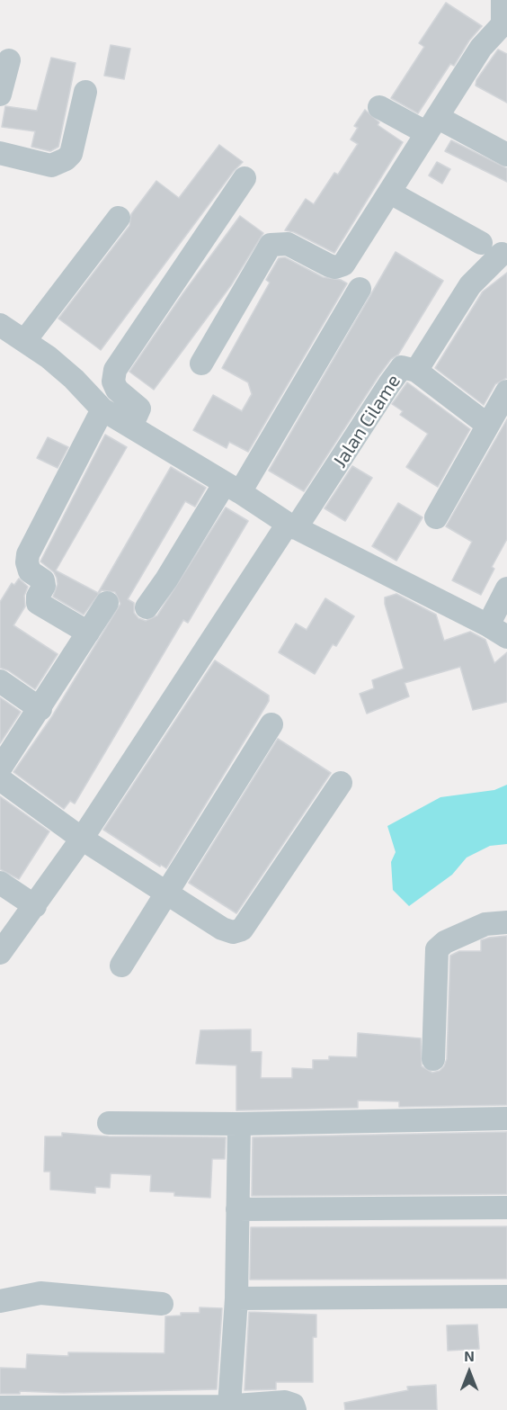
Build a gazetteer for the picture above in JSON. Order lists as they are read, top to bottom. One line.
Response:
{"streets":{"street":["Jalan Cilame"]},"north":"top"}
